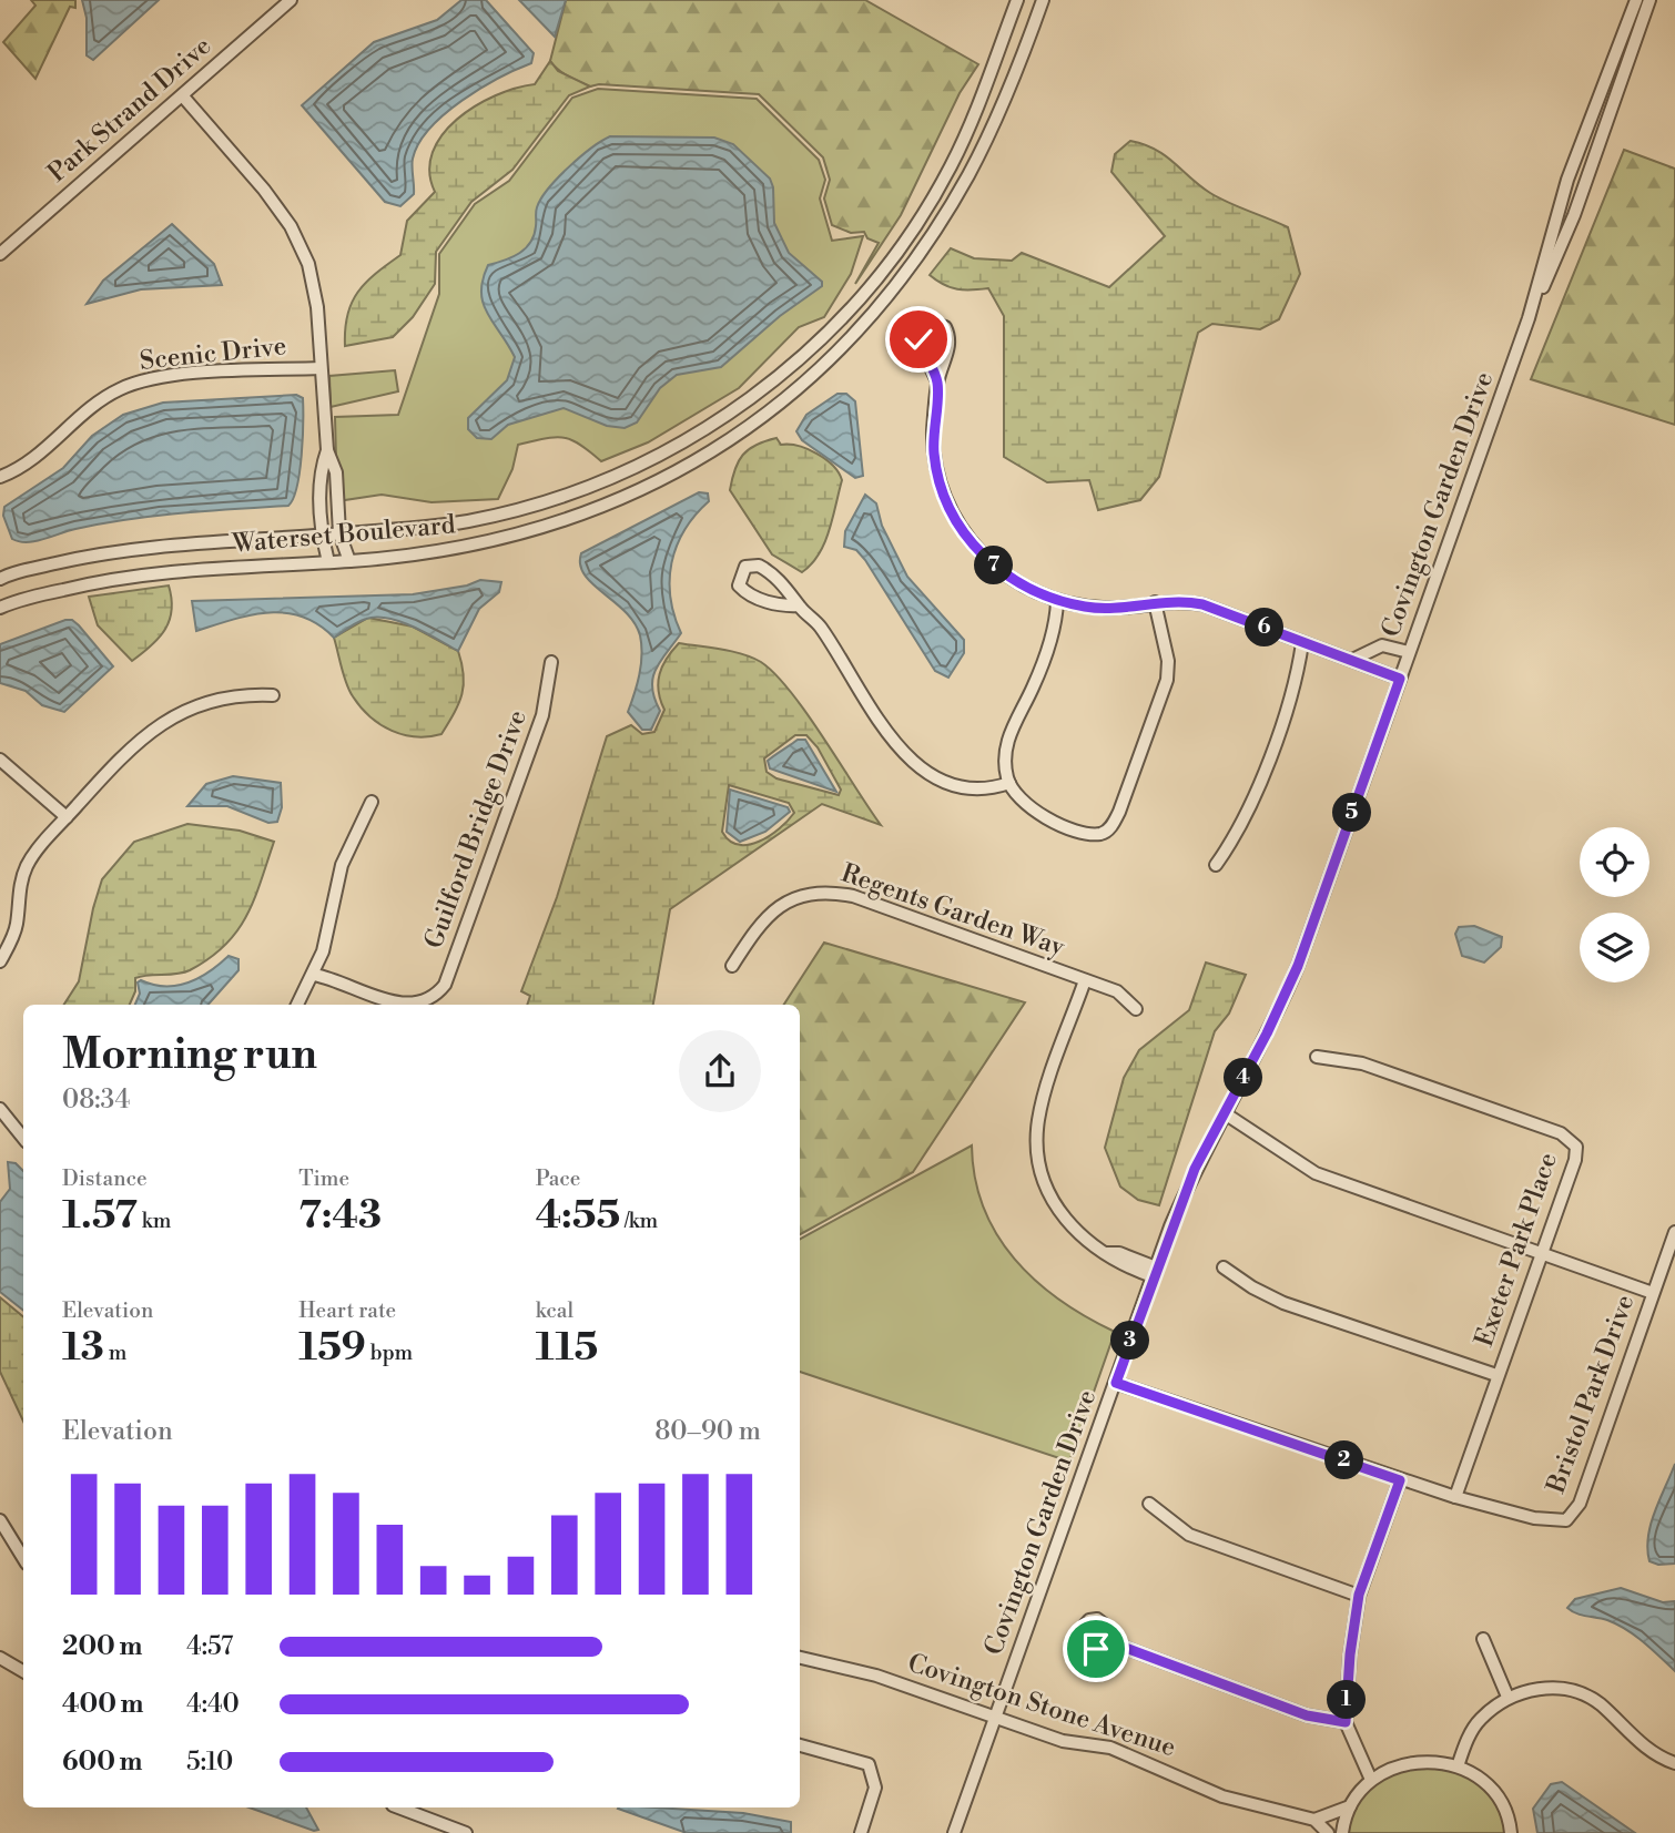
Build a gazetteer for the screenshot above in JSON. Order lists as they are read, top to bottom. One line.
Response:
{"streets":{"street":["Park Strand Drive","Scenic Drive","Covington Garden Drive","Waterset Boulevard","Guilford Bridge Drive","Regents Garden Way","Exeter Park Place","Bristol Park Drive","Covington Stone Avenue"]},"crossings":[["Covington Garden Drive","Bristol Park Drive"],["Covington Garden Drive","Covington Stone Avenue"],["Exeter Park Place","Bristol Park Drive"]],"page":{"pins":["7","6","5","4","3","2","1"],"heading":["Morning run","08:34"],"stats":[["Distance","1.57 km"],["Time","7:43"],["Pace","4:55 /km"],["Elevation","13 m"],["Heart rate","159 bpm"],["kcal","115"]],"chart":["Elevation","80–90 m"],"list":[{"name":"200 m","note":"4:57"},{"name":"400 m","note":"4:40"},{"name":"600 m","note":"5:10"}]}}
